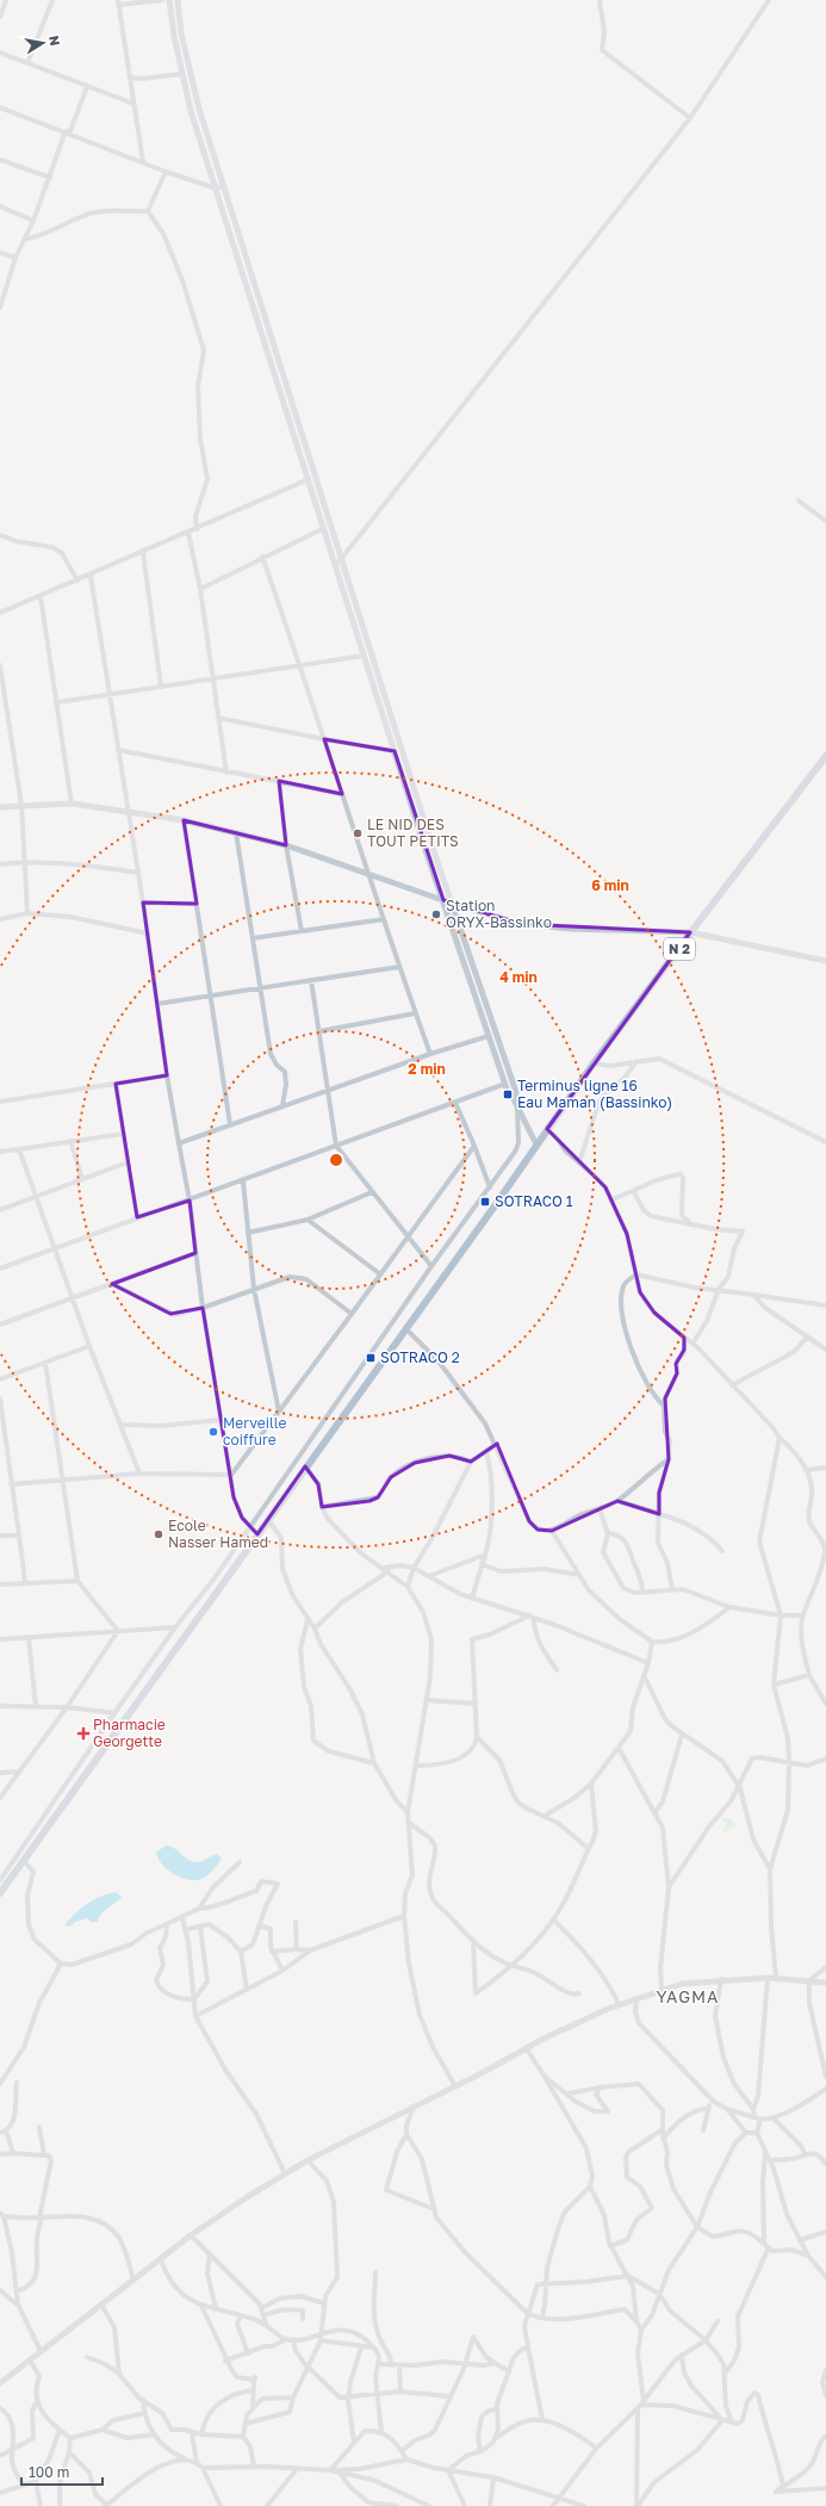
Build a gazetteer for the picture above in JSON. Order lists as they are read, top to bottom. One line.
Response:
{"streets":{"main road":["N 2"]},"districts":["YAGMA"],"places":{"other":["LE NID DES TOUT PETITS","Station ORYX-Bassinko","Merveille coiffure","Ecole Nasser Hamed"],"transit":["Terminus ligne 16 Eau Maman (Bassinko)","SOTRACO 1","SOTRACO 2"],"health":["Pharmacie Georgette"]},"scale_bar":"100 m","north":"right","rings":["6 min","4 min","2 min"]}
